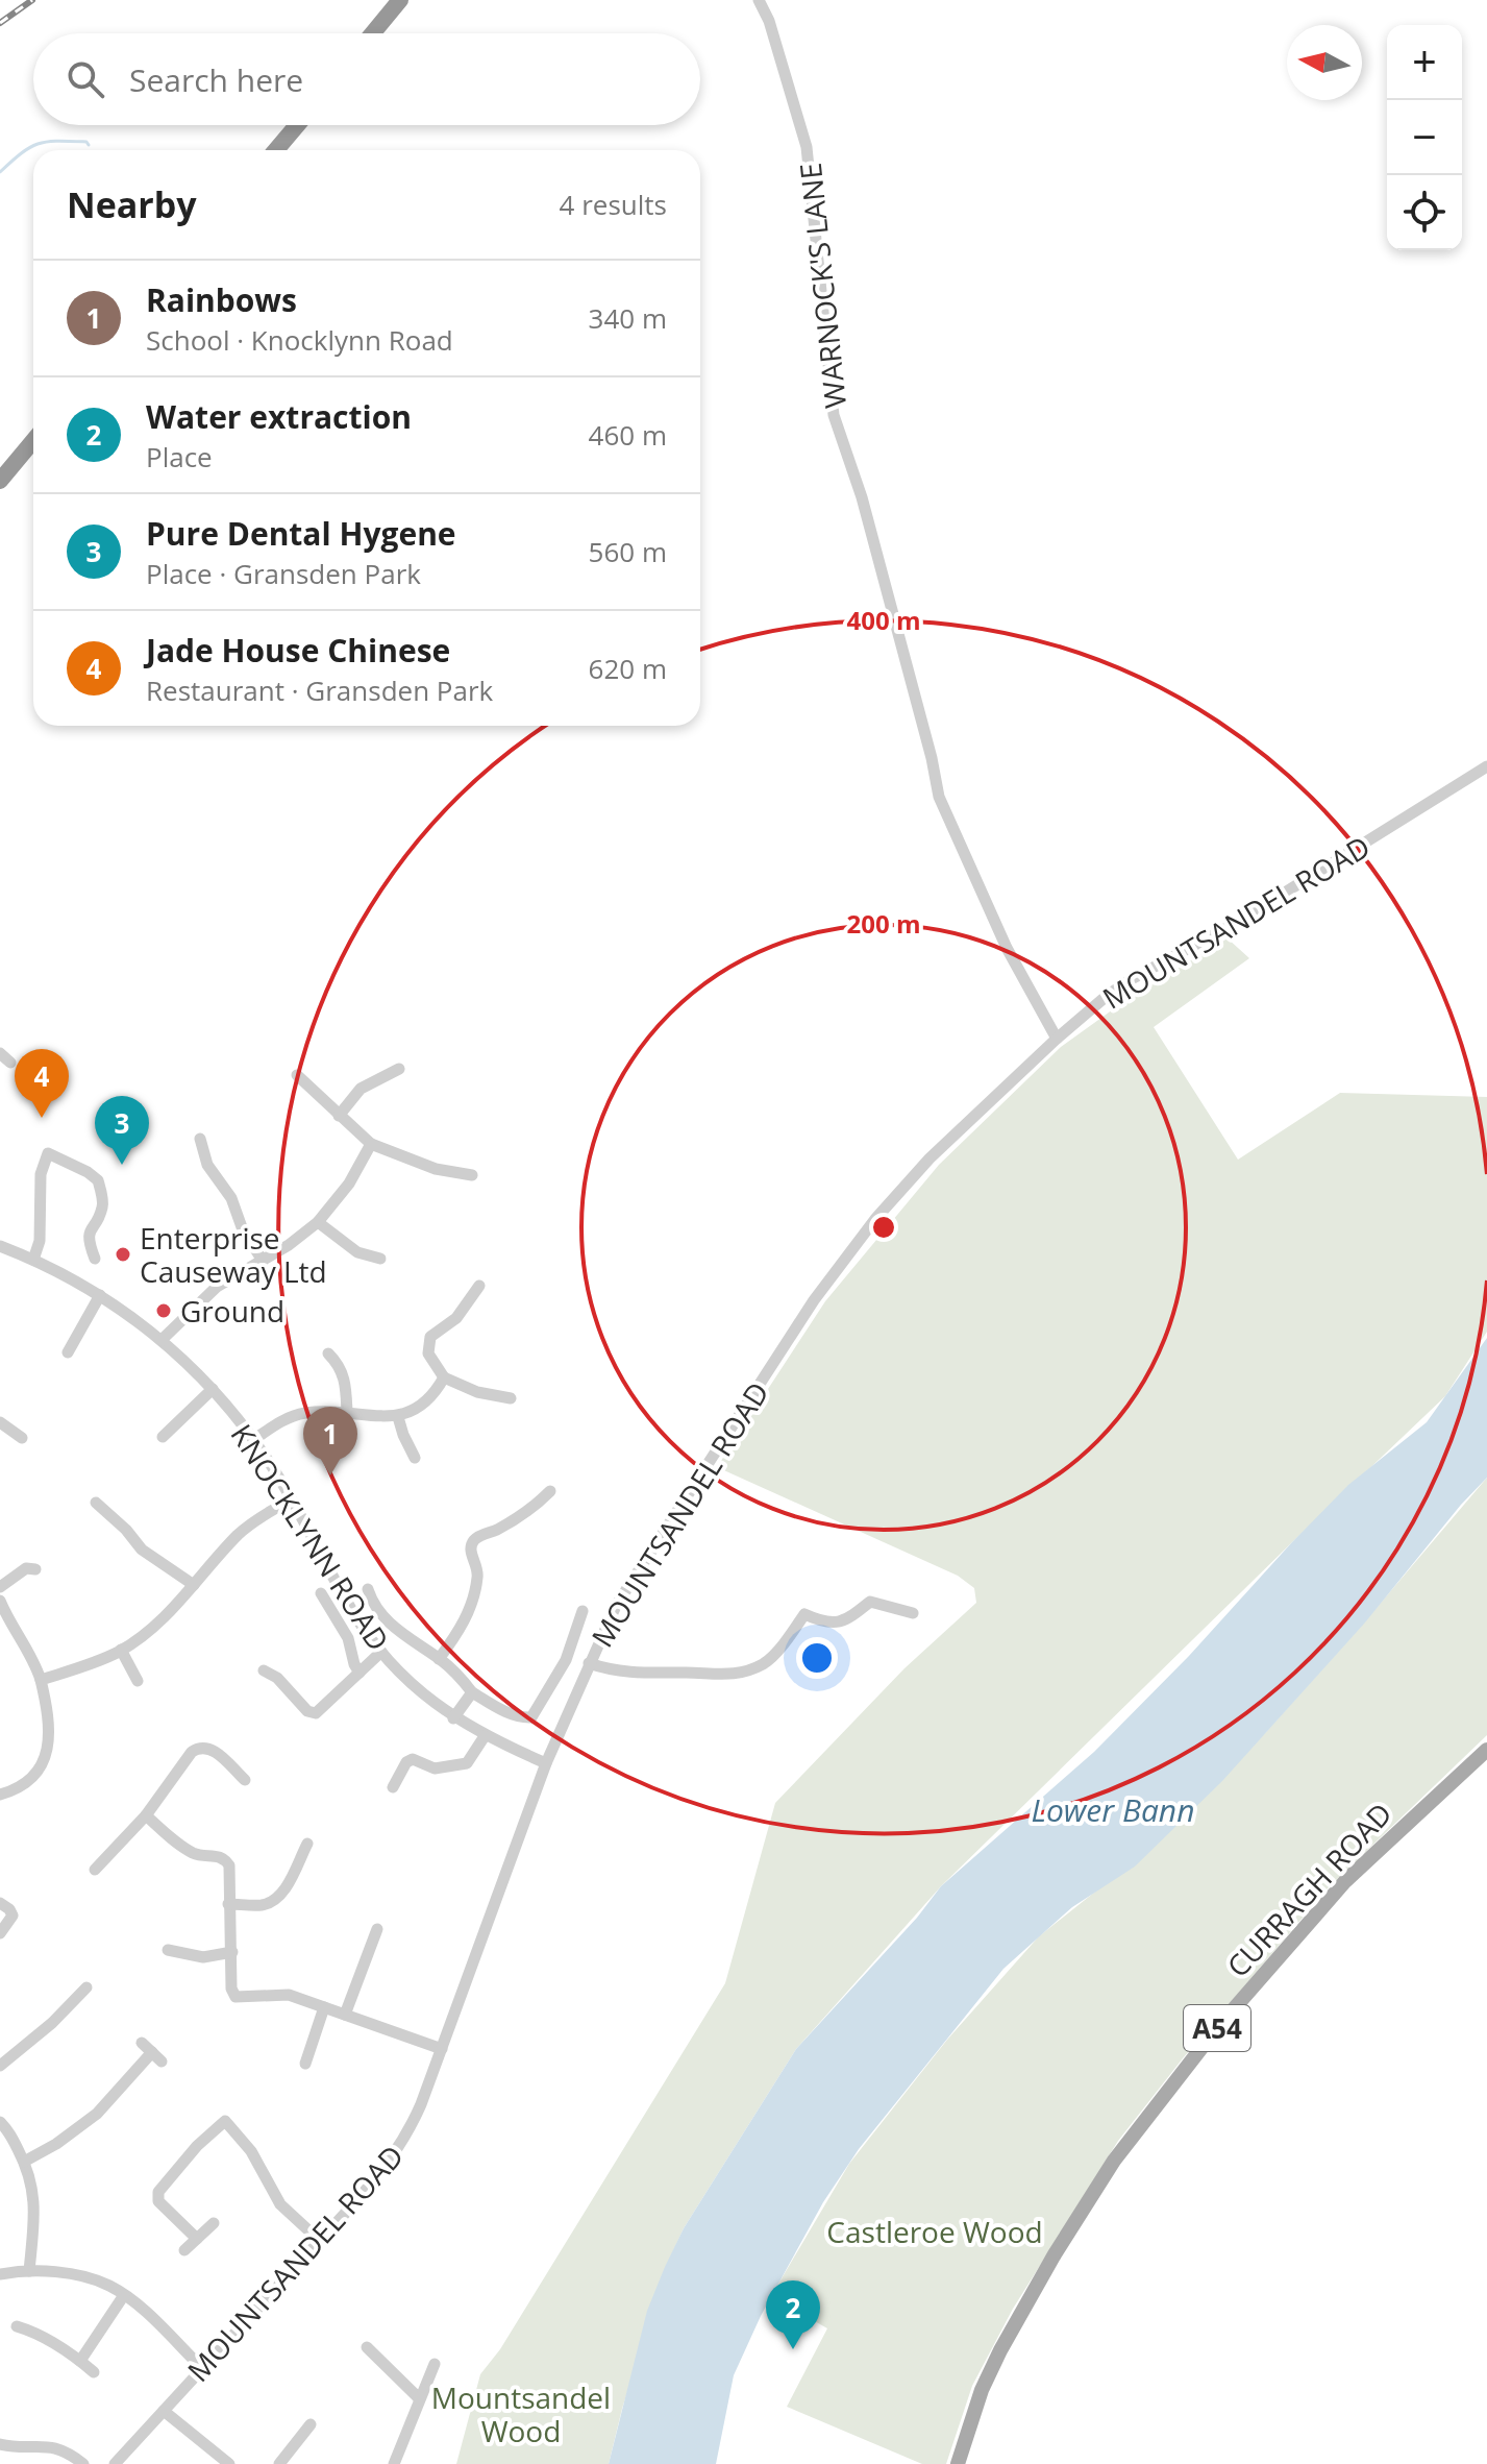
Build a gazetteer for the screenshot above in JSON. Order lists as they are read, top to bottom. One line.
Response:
{"streets":{"main road":["CURRAGH ROAD","A54"],"street":["WARNOCK'S LANE","MOUNTSANDEL ROAD","KNOCKLYNN ROAD"]},"crossings":[["WARNOCK'S LANE","MOUNTSANDEL ROAD"],["MOUNTSANDEL ROAD","KNOCKLYNN ROAD"]],"water":["Lower Bann"],"parks":["Castleroe Wood","Mountsandel Wood"],"places":["Enterprise Causeway Ltd","Ground"],"north":"left","page":{"map_buttons":["+","−"],"search":"Search here","heading":["Nearby","4 results"],"list":[{"mark":"1","name":"Rainbows","note":"School · Knocklynn Road","value":"340 m"},{"mark":"2","name":"Water extraction","note":"Place","value":"460 m"},{"mark":"3","name":"Pure Dental Hygene","note":"Place · Gransden Park","value":"560 m"},{"mark":"4","name":"Jade House Chinese","note":"Restaurant · Gransden Park","value":"620 m"}],"pins":["4","3","1","2"]},"rings":["400 m","200 m"]}
